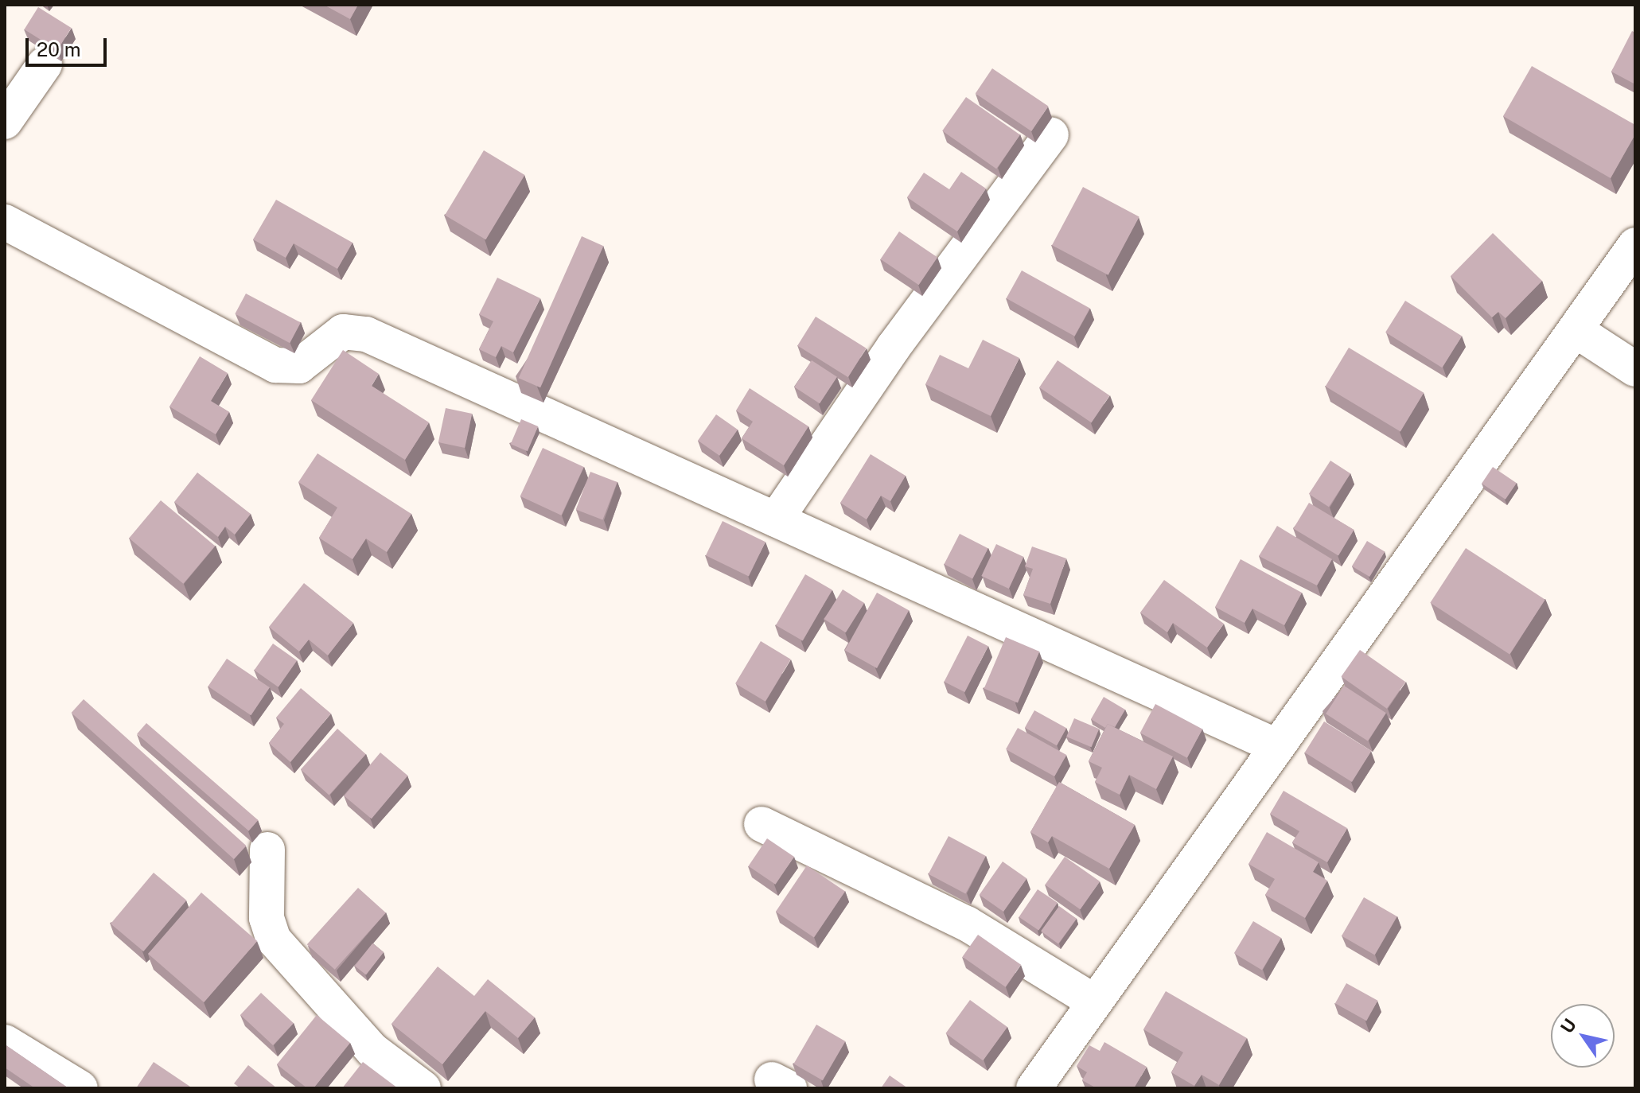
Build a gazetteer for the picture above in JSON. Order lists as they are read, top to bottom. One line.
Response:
{"scale_bar":"20 m","north":"top left"}
